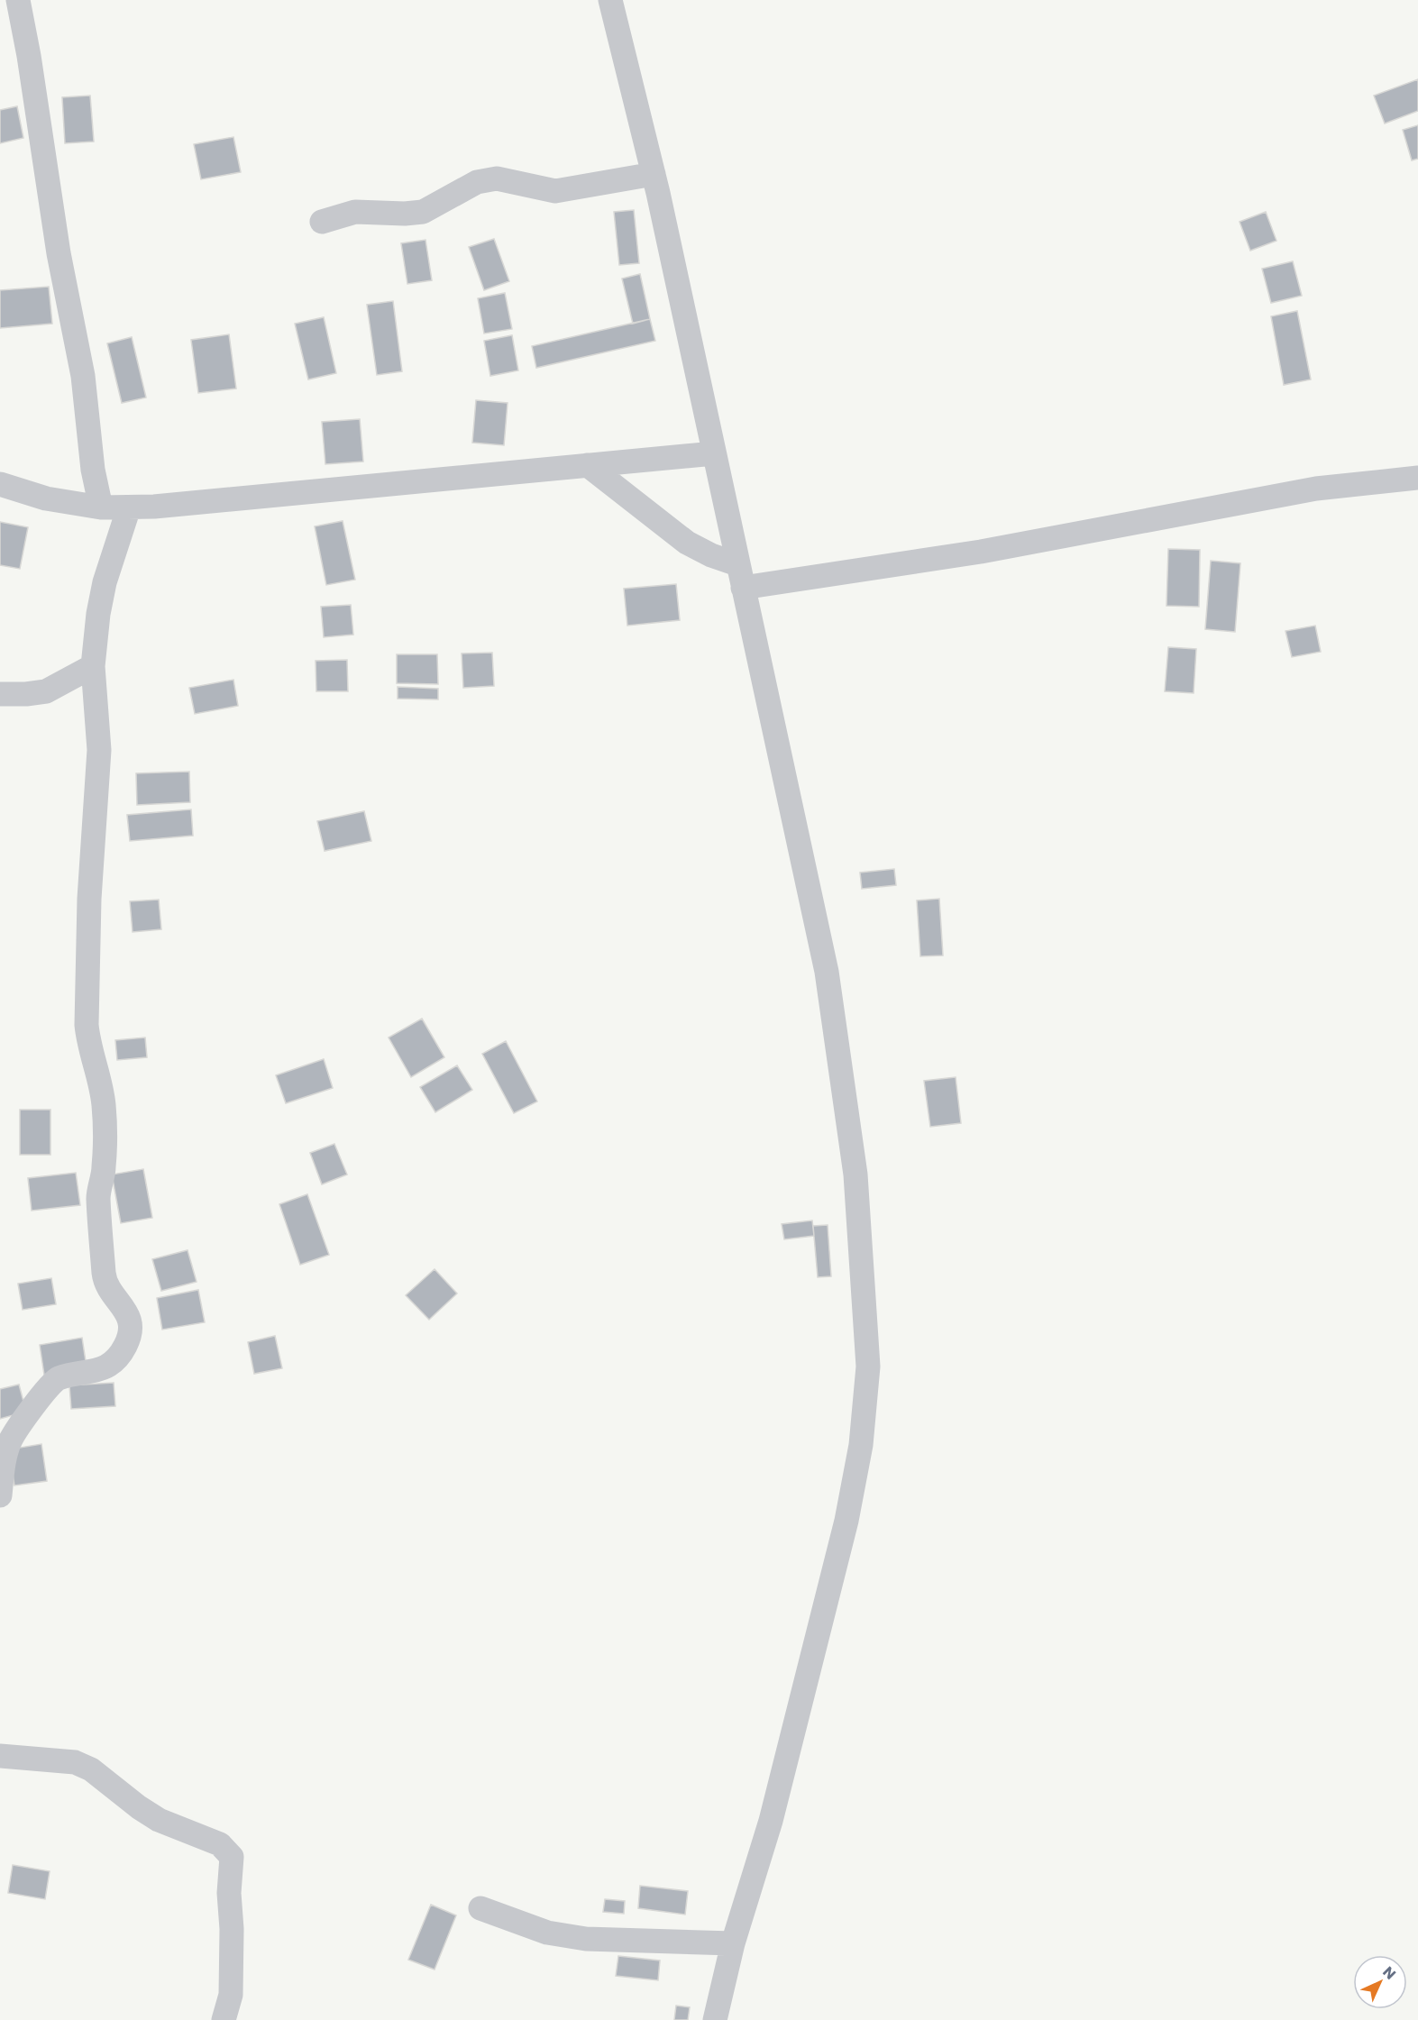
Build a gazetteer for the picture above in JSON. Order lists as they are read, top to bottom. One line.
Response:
{"north":"top right"}
